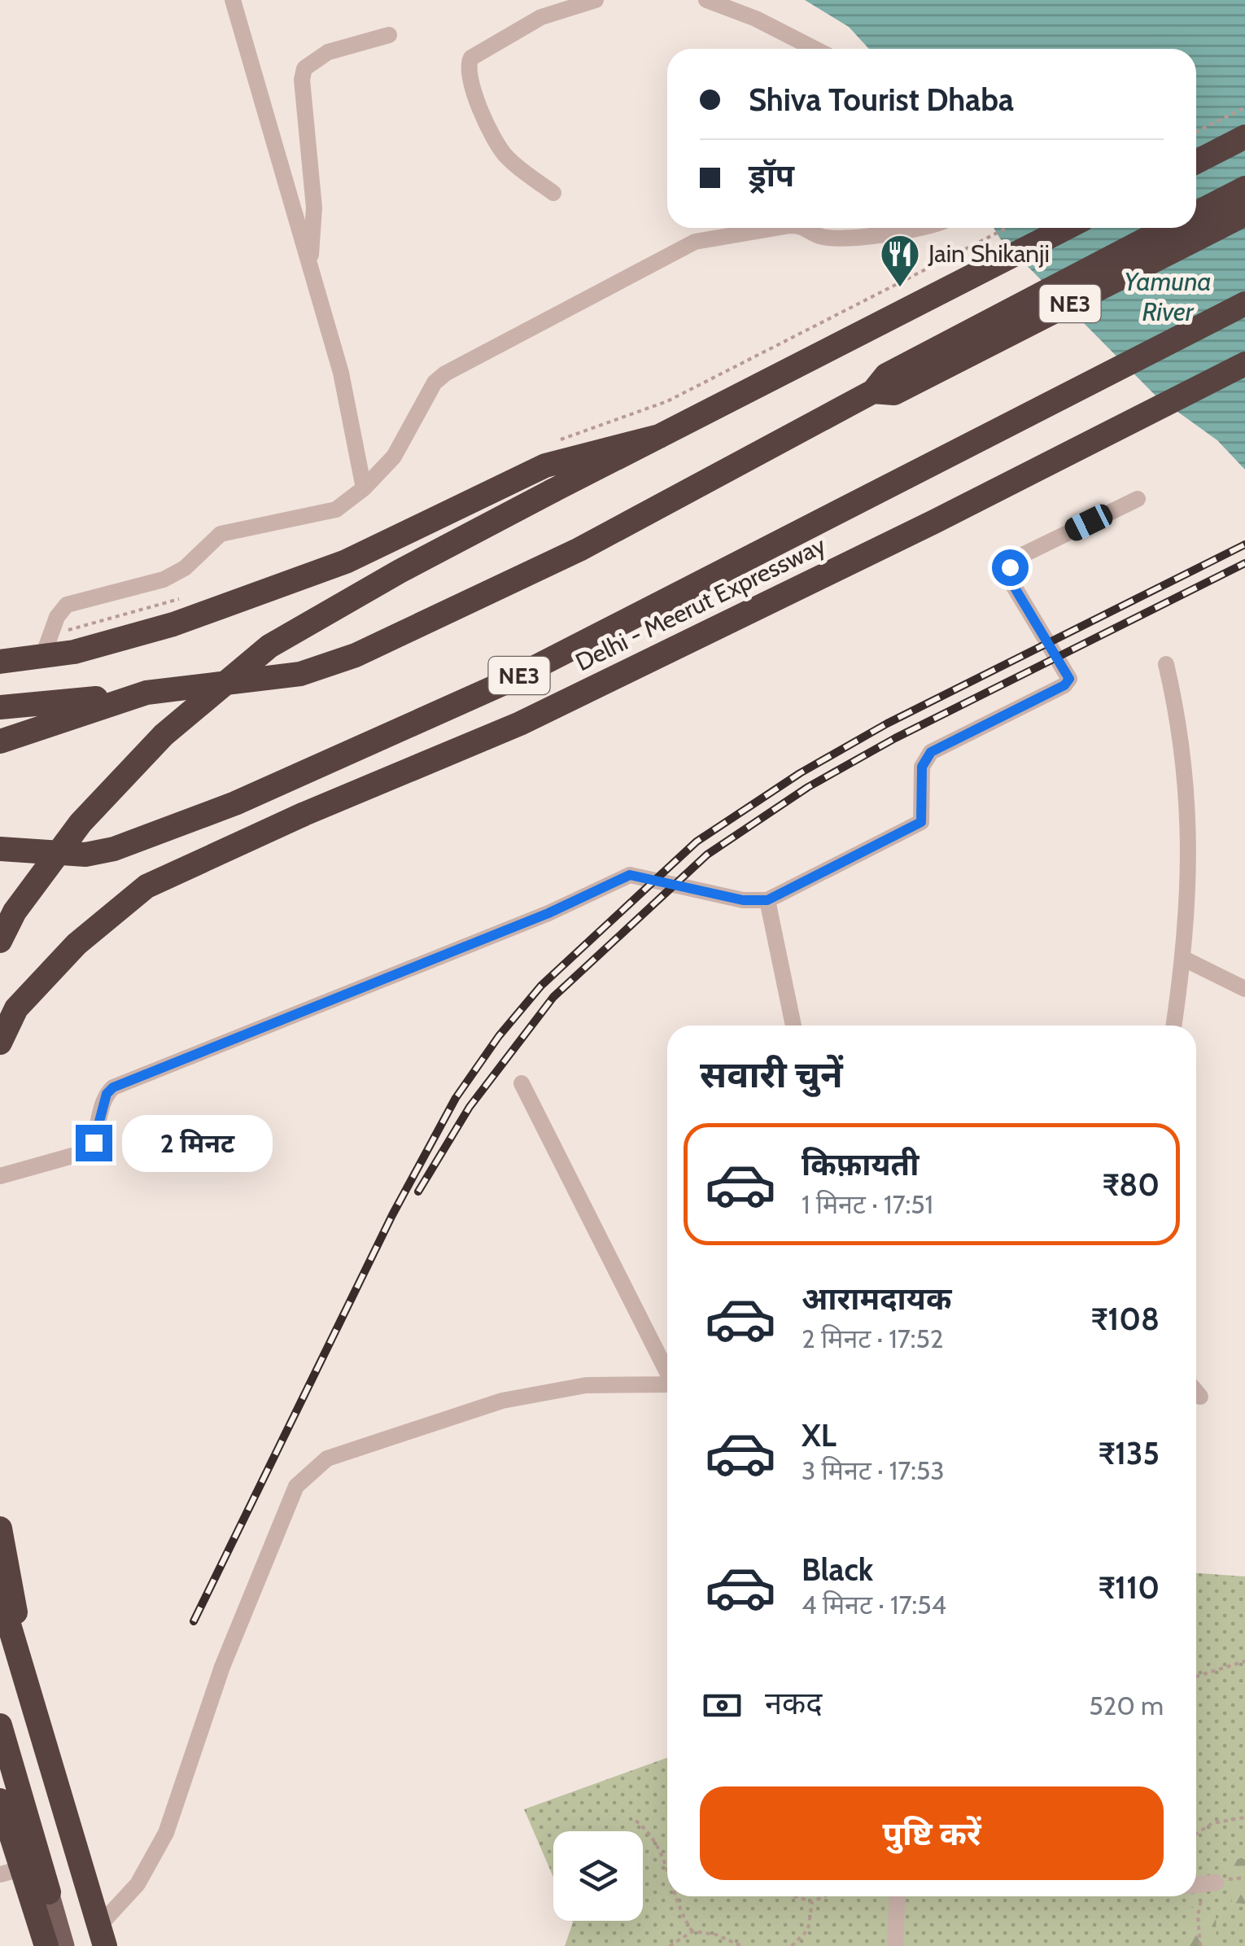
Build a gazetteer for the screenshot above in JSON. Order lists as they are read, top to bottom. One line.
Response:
{"streets":{"highway":["NE3","Delhi - Meerut Expressway"]},"water":["Yamuna River"],"places":{"restaurant":["Jain Shikanji"]},"page":{"banner":["Shiva Tourist Dhaba","ड्रॉप"],"heading":"सवारी चुनें","bubble":"2 मिनट","list":[{"name":"किफ़ायती","note":"1 मिनट · 17:51","value":"₹80"},{"name":"आरामदायक","note":"2 मिनट · 17:52","value":"₹108"},{"name":"XL","note":"3 मिनट · 17:53","value":"₹135"},{"name":"Black","note":"4 मिनट · 17:54","value":"₹110"}],"pay":["नकद","520 m"],"buttons":"पुष्टि करें"}}
